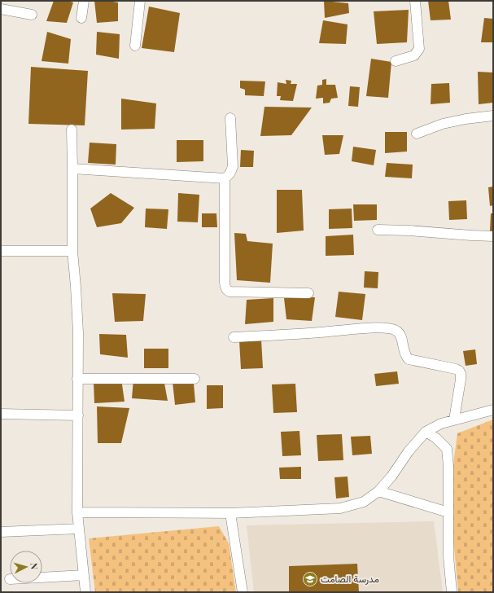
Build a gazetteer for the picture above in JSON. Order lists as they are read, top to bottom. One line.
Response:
{"places":{"school or university":["مدرسة الصامت"]},"north":"right"}
